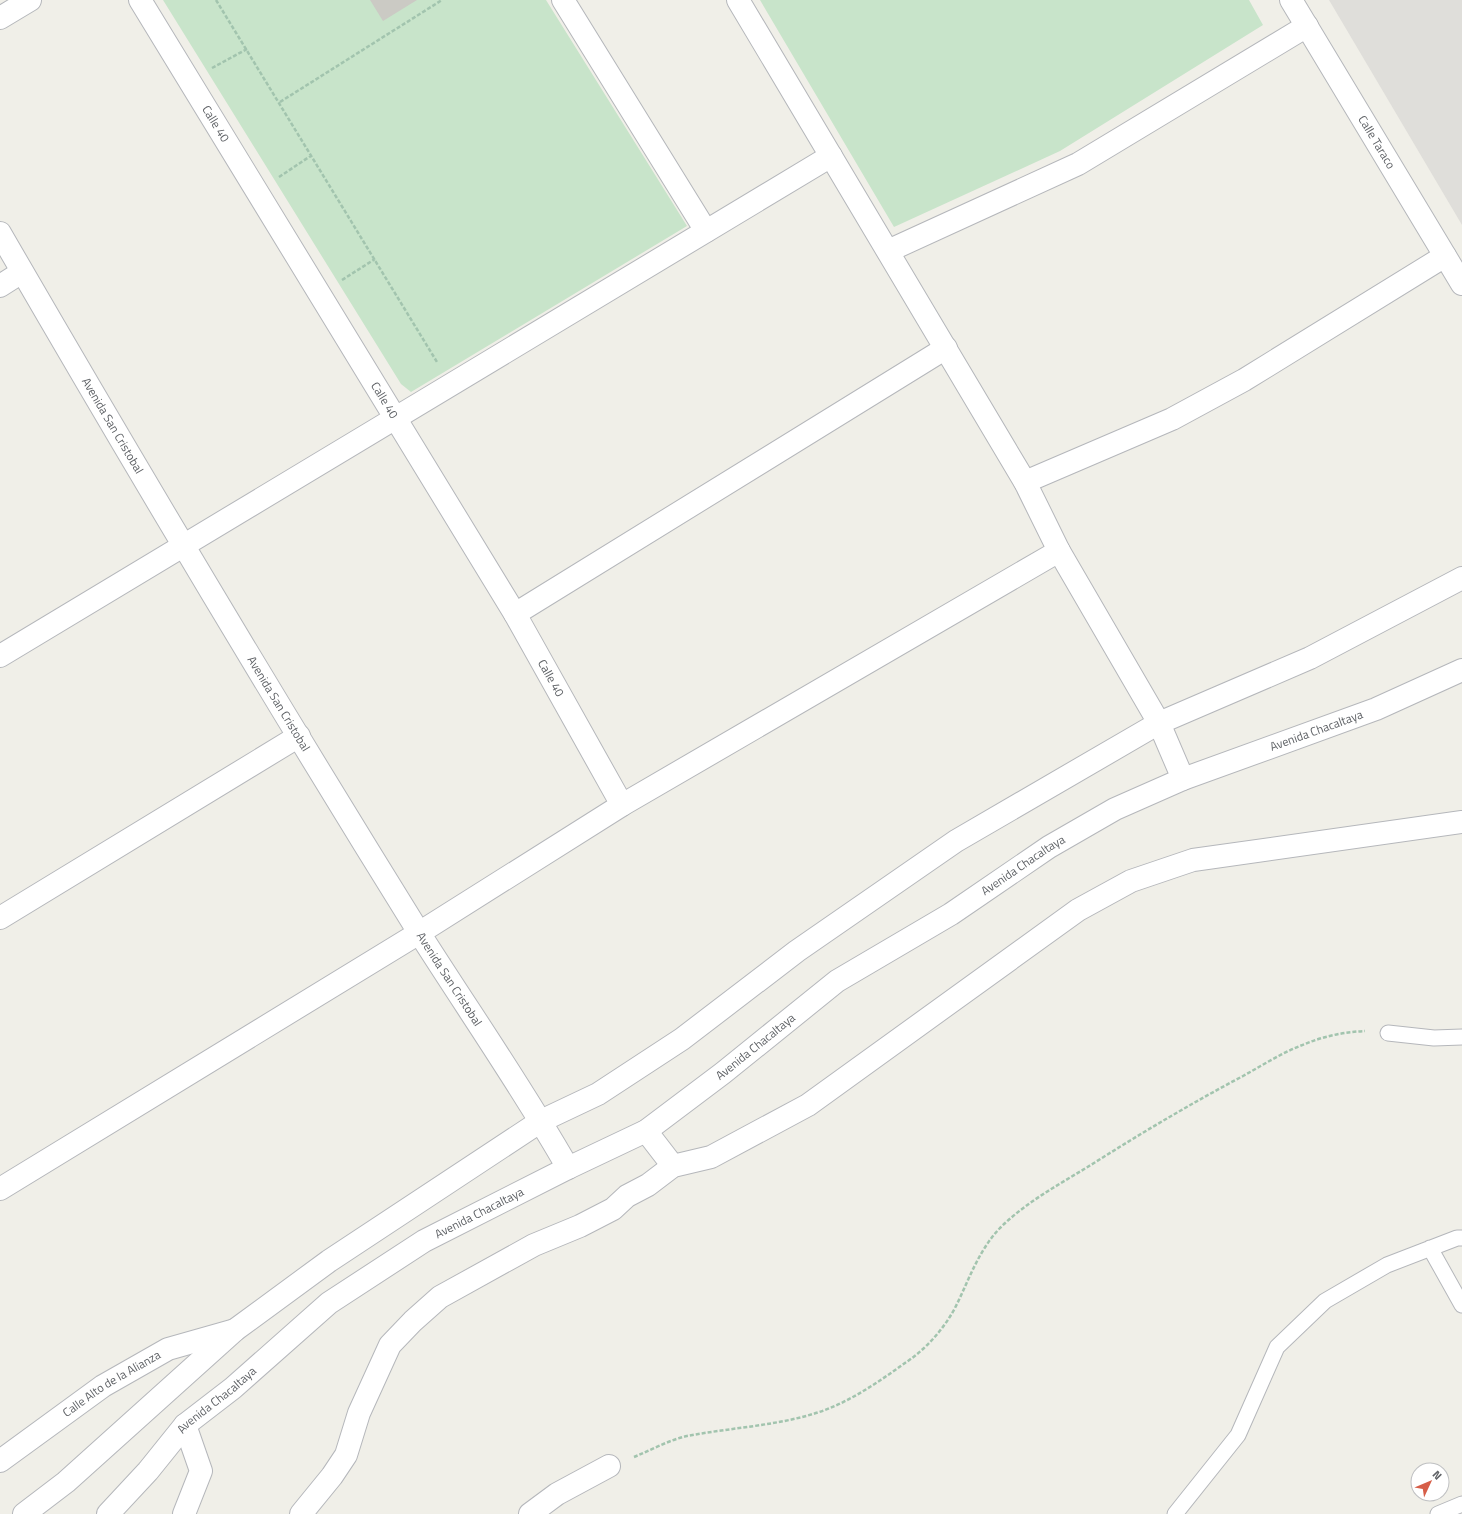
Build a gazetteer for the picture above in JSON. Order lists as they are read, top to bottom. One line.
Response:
{"streets":{"street":["Calle 40","Calle Taraco","Avenida San Cristobal","Avenida Chacaltaya","Calle Alto de la Alianza"]},"crossings":[["Avenida San Cristobal","Avenida Chacaltaya"]],"north":"top right"}
